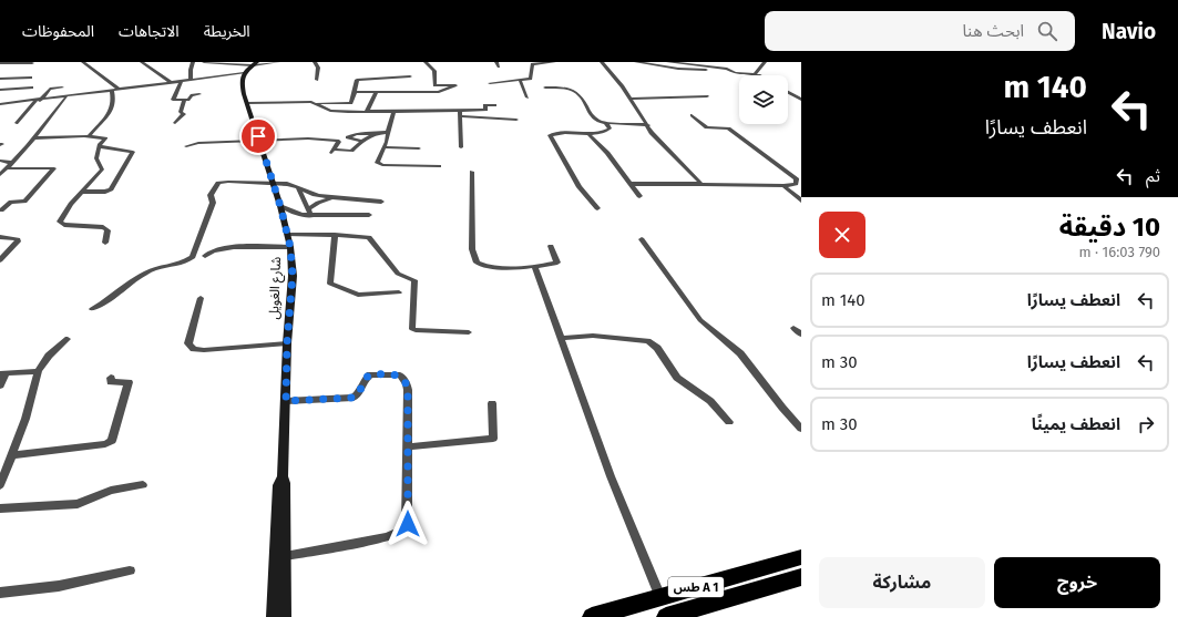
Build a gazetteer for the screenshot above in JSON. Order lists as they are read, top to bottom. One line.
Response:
{"streets":{"highway":["طس A 1"],"street":["شارع الغويل"]},"page":{"header":"Navio","search":"ابحث هنا","nav":["الخريطة","الاتجاهات","المحفوظات"],"turn":["140 m","انعطف يسارًا"],"then":"ثم","heading":["10 دقيقة","790 m · 16:03"],"list":[{"name":"انعطف يسارًا","value":"140 m"},{"name":"انعطف يسارًا","value":"30 m"},{"name":"انعطف يمينًا","value":"30 m"}],"buttons":["خروج","مشاركة"]}}
